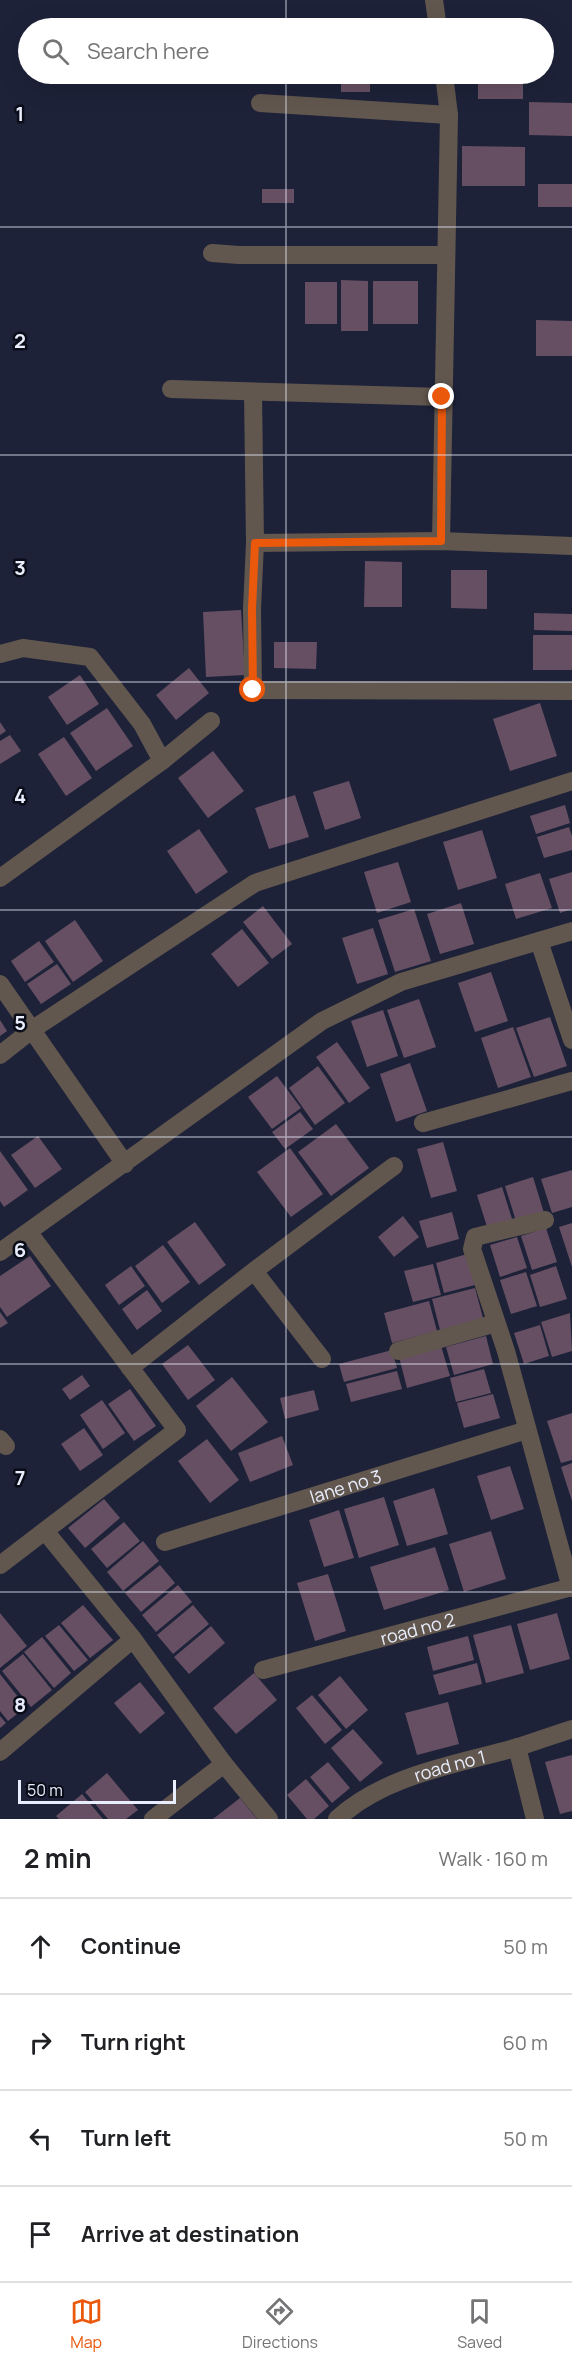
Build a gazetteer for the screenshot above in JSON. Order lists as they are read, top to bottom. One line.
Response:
{"streets":{"street":["lane no 3","road no 2","road no 1"]},"scale_bar":"50 m","page":{"search":"Search here","scale":"50 m","heading":["2 min","Walk · 160 m"],"list":[["Continue","50 m"],["Turn right","60 m"],["Turn left","50 m"],"Arrive at destination"],"nav":["Map","Directions","Saved"]},"grid":{"rows":["1","2","3","4","5","6","7","8"]}}
